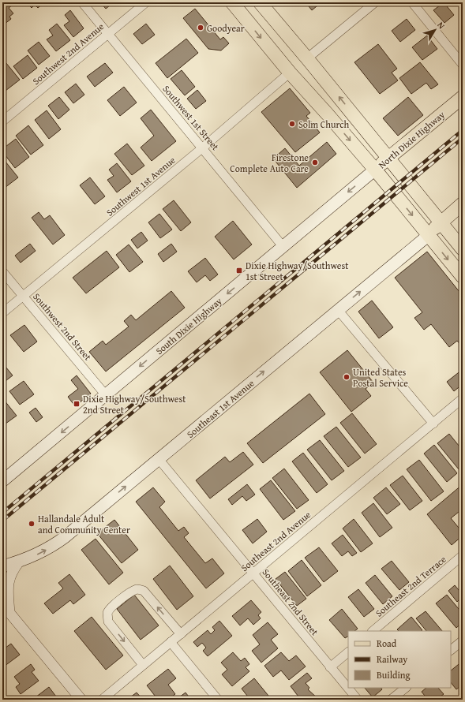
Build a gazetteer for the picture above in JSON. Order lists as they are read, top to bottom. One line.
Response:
{"streets":{"main road":["North Dixie Highway","South Dixie Highway","Southeast 1st Avenue"],"street":["Southwest 2nd Avenue","Southwest 1st Street","Southwest 1st Avenue","Southwest 2nd Street","Southeast 2nd Avenue","Southeast 2nd Terrace","Southeast 2nd Street"]},"crossings":[["Southwest 2nd Avenue","Southwest 1st Street"],["Southwest 1st Street","Southwest 1st Avenue"],["Southwest 1st Street","South Dixie Highway"],["North Dixie Highway","South Dixie Highway"],["Southwest 1st Avenue","Southwest 2nd Street"],["South Dixie Highway","Southwest 2nd Street"],["Southeast 1st Avenue","Southeast 2nd Street"],["Southeast 2nd Avenue","Southeast 2nd Street"]],"one_way":["South Dixie Highway","Southeast 1st Avenue"],"places":{"other":["Goodyear","Solm Church","Firestone Complete Auto Care","United States Postal Service","Hallandale Adult and Community Center"],"transit":["Dixie Highway/Southwest 1st Street","Dixie Highway/Southwest 2nd Street"]},"legend":["Road","Railway","Building"],"north":"top right"}
